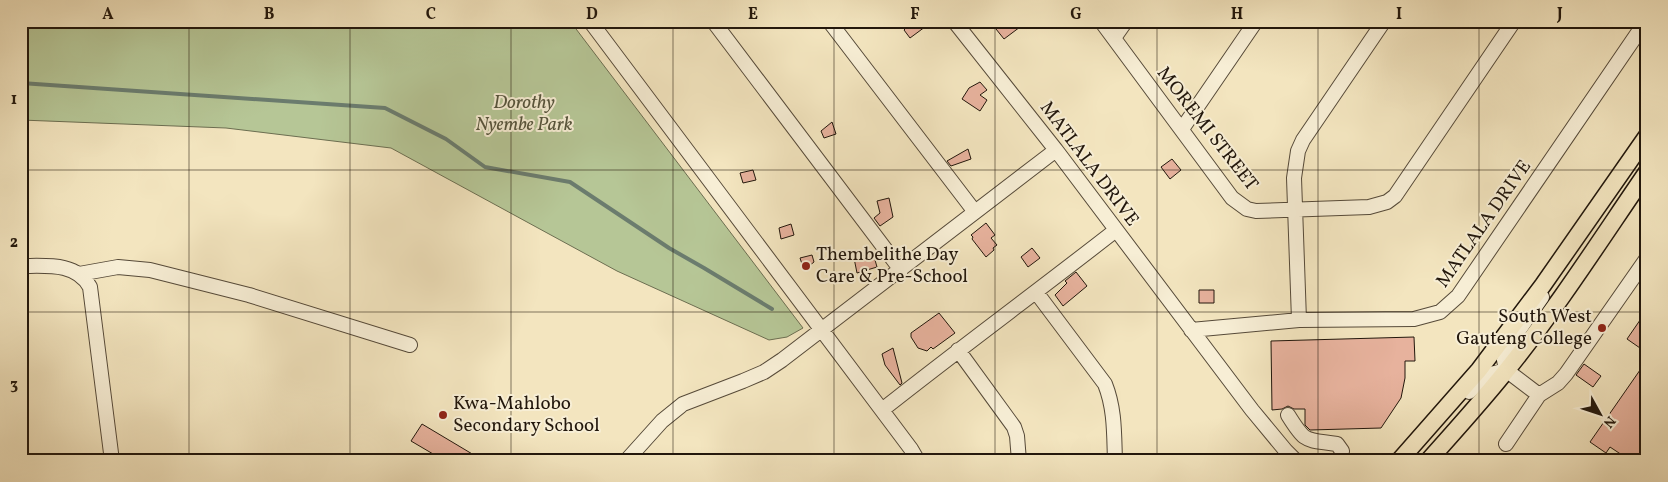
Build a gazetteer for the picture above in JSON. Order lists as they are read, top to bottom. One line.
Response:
{"streets":{"street":["MOREMI STREET","MATLALA DRIVE"]},"parks":["Dorothy Nyembe Park"],"places":["Thembelithe Day Care & Pre-School","South West Gauteng College","Kwa-Mahlobo Secondary School"],"north":"bottom right","grid":{"columns":["A","B","C","D","E","F","G","H","I","J"],"rows":["1","2","3"]}}
